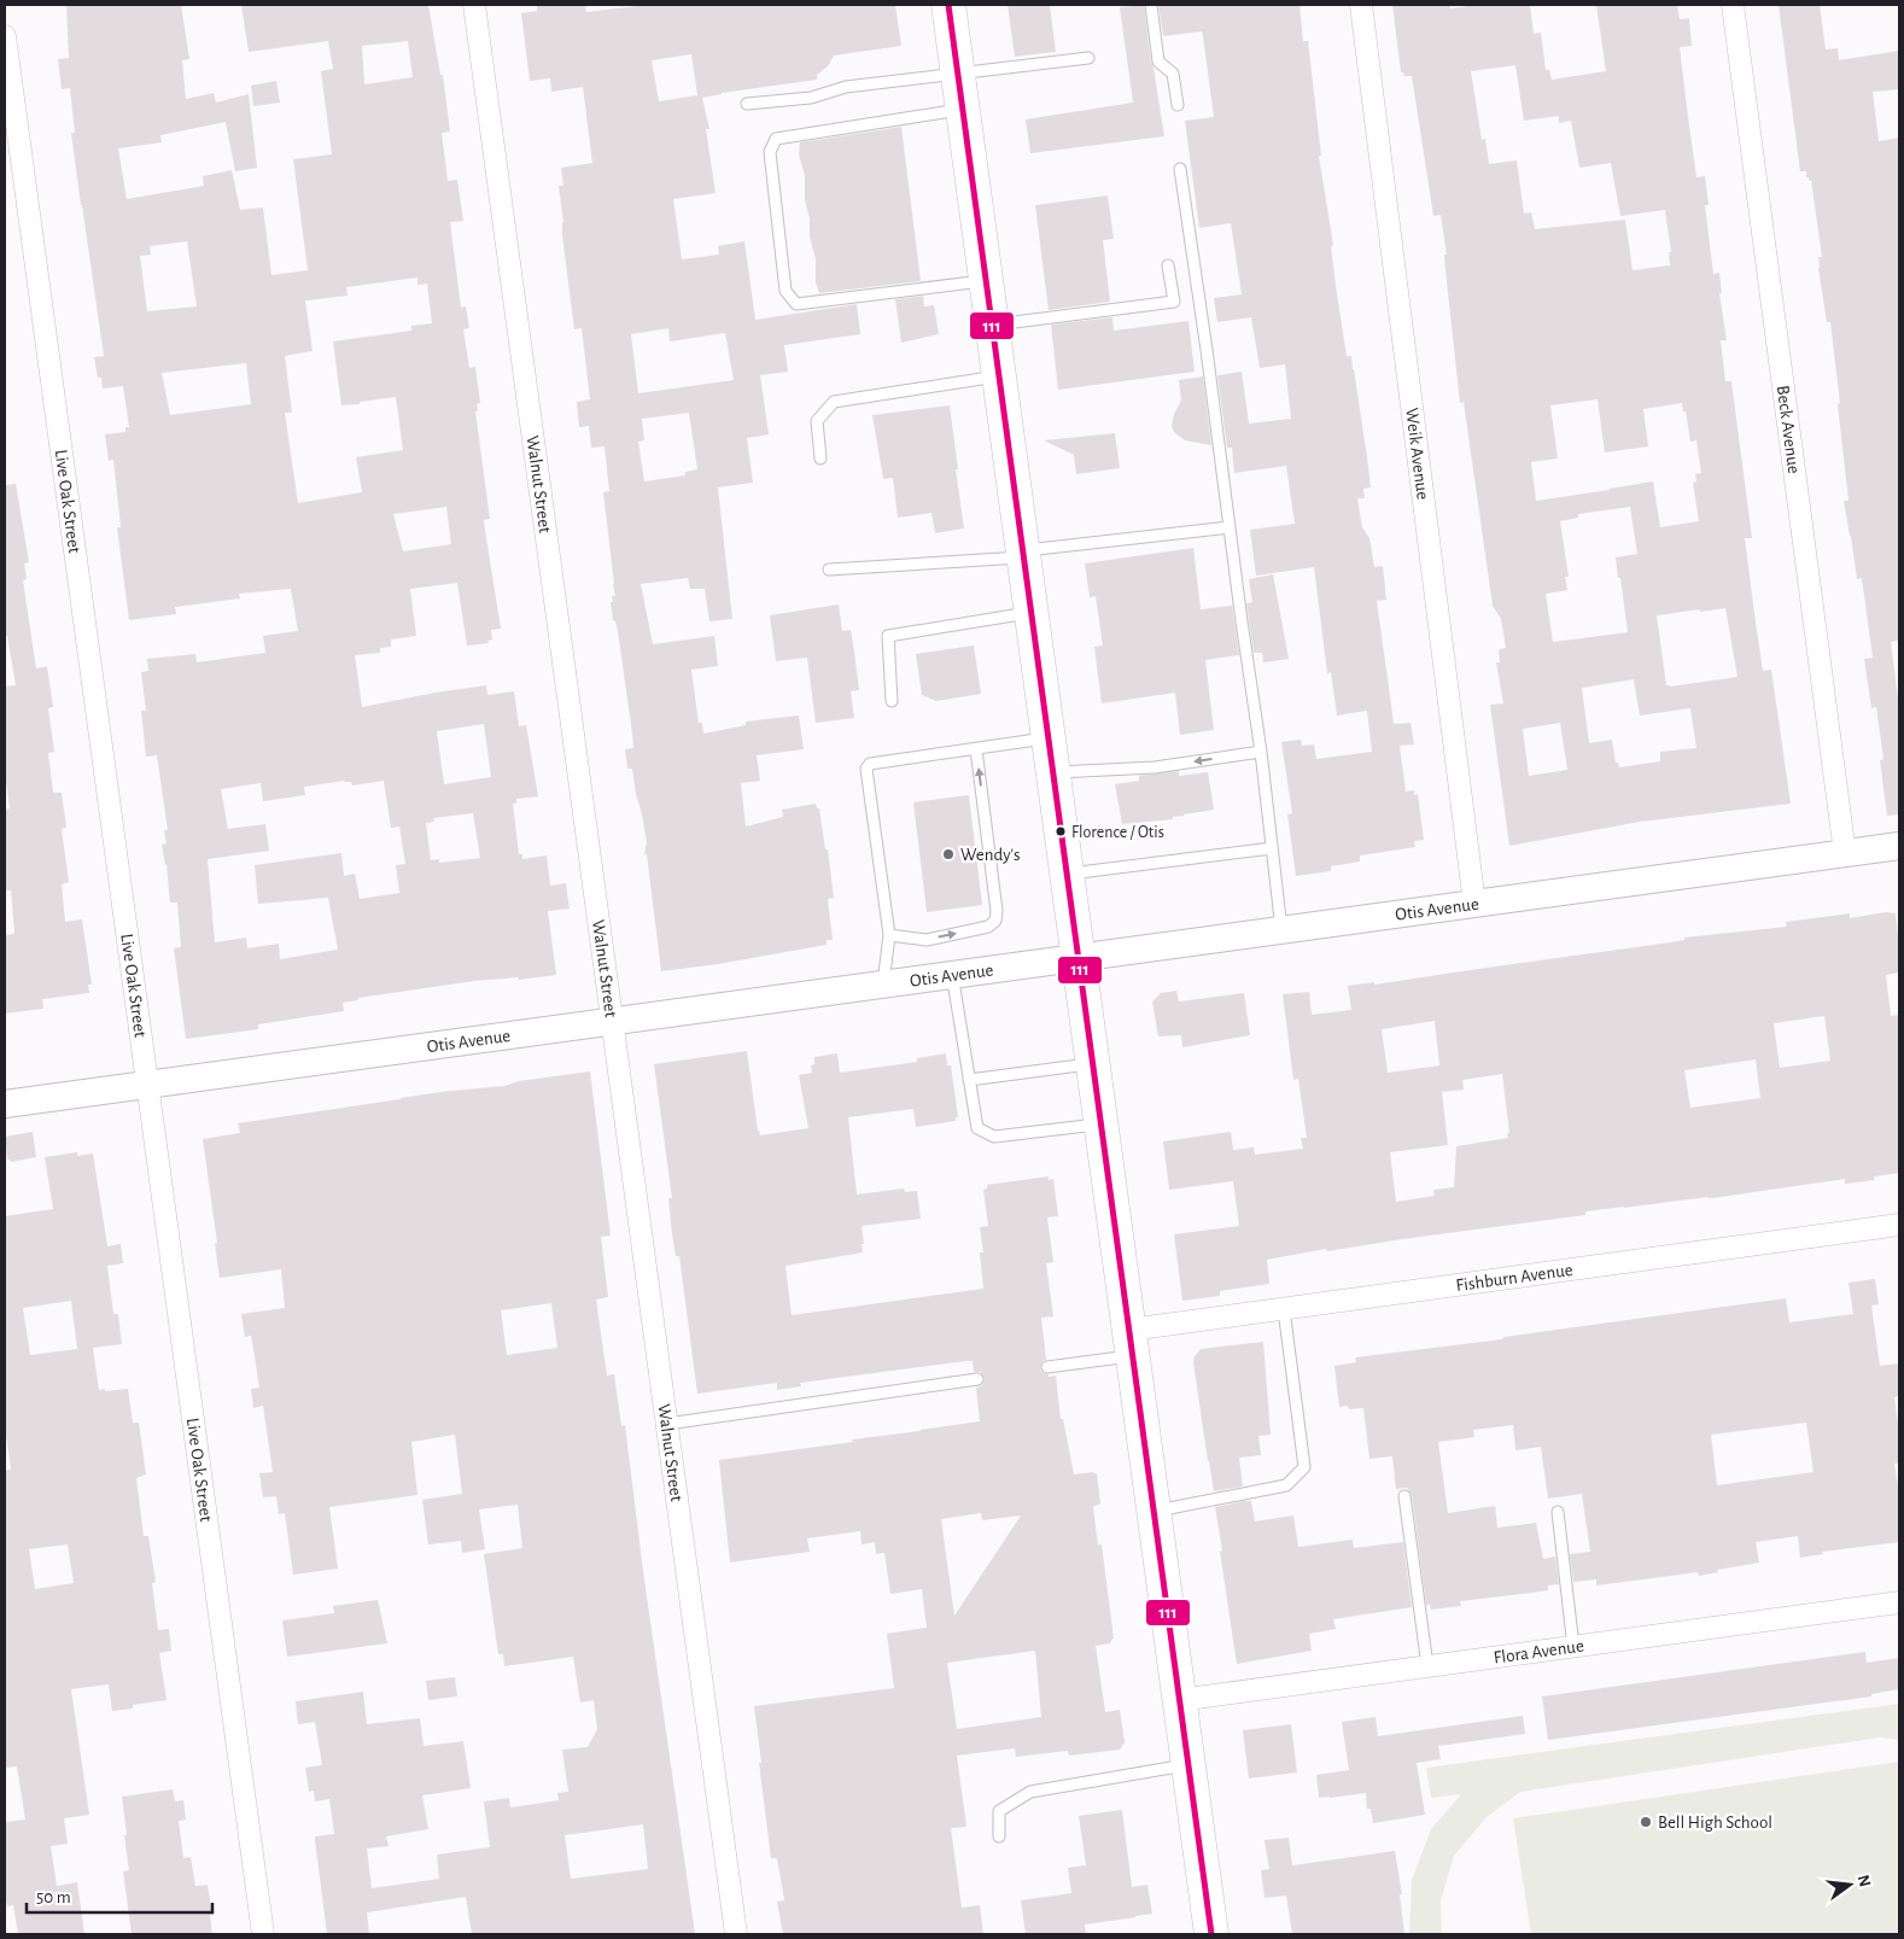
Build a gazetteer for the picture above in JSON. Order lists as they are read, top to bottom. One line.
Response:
{"streets":{"street":["Beck Avenue","Weik Avenue","Walnut Street","Live Oak Street","Otis Avenue","Fishburn Avenue","Flora Avenue"]},"crossings":[["Beck Avenue","Otis Avenue"],["Weik Avenue","Otis Avenue"],["Walnut Street","Otis Avenue"],["Live Oak Street","Otis Avenue"]],"places":["Florence / Otis","Wendy's","Bell High School"],"lines":["transit line 111"],"scale_bar":"50 m","north":"right"}
